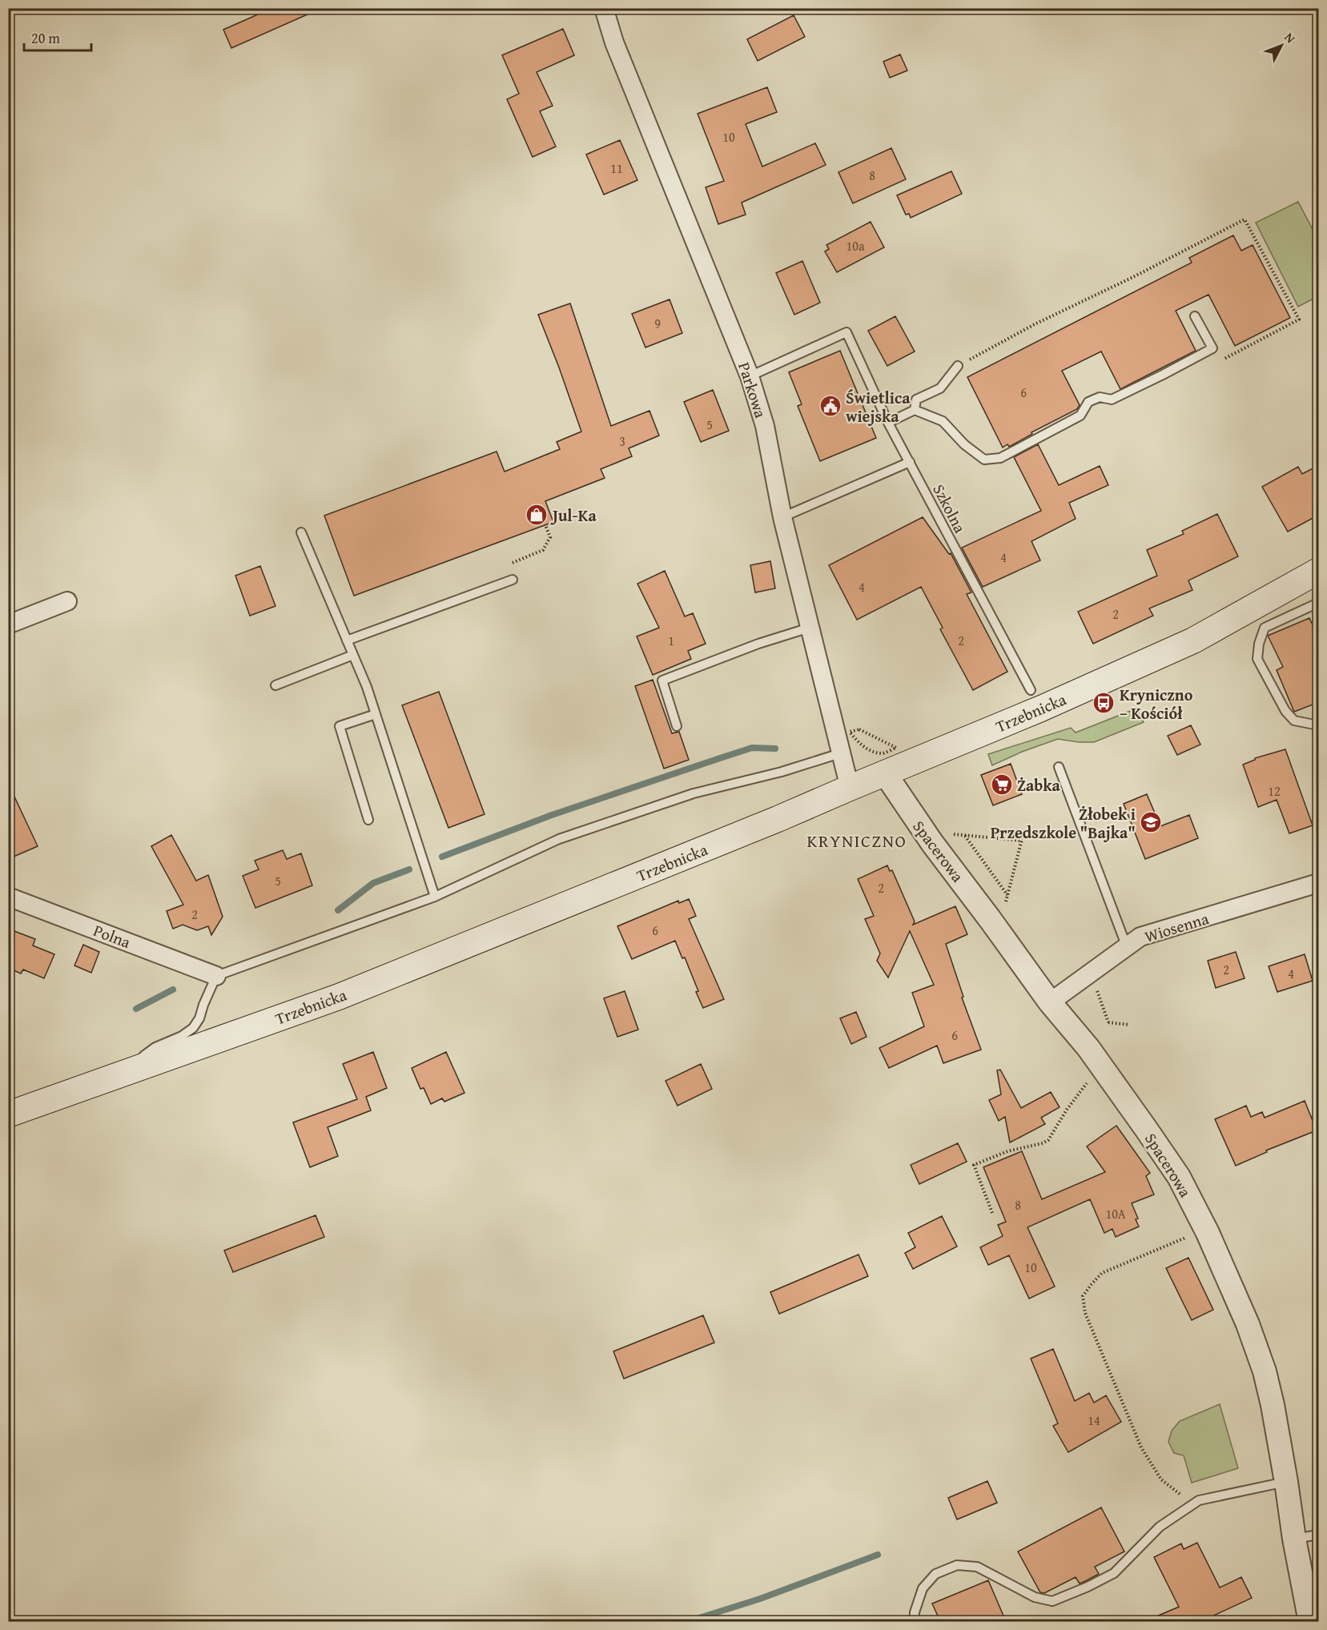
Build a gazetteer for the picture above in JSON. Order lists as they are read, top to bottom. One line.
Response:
{"streets":{"main road":["Trzebnicka"],"street":["Parkowa","Spacerowa","Wiosenna","Polna"],"lane":["Szkolna"]},"crossings":[["Parkowa","Szkolna"],["Parkowa","Trzebnicka"],["Trzebnicka","Spacerowa"],["Spacerowa","Wiosenna"]],"districts":["KRYNICZNO"],"places":{"public building":["Świetlica wiejska"],"shop":["Jul-Ka"],"bus stop":["Kryniczno – Kościół"],"supermarket":["Żabka"],"school or university":["Żłobek i Przedszkole \"Bajka\""]},"house_numbers":["10","11","8","10a","9","6","5","3","4","4","2","1","2","12","5","2","2","6","2","4","6","8","10A","10","14"],"scale_bar":"20 m","north":"top right"}
